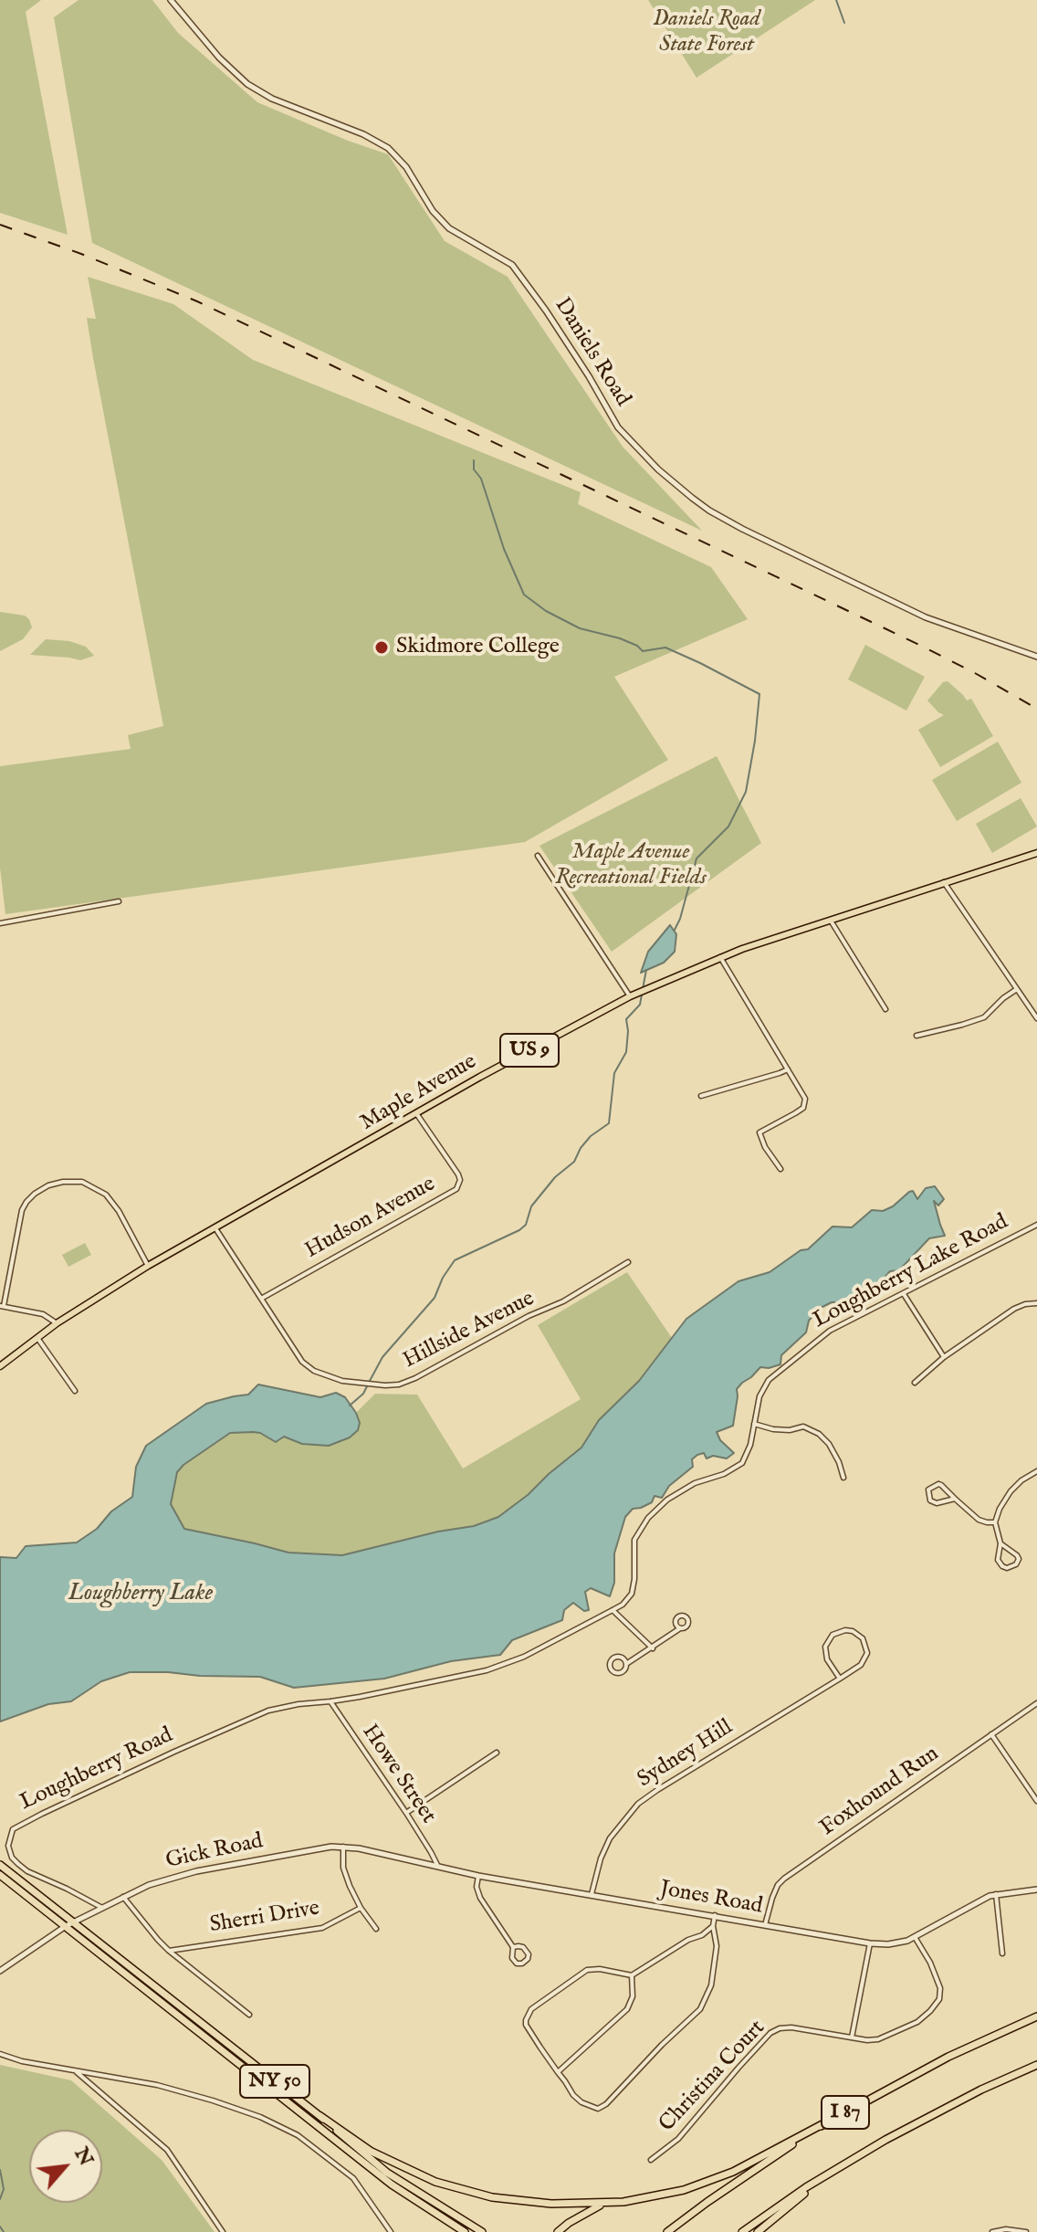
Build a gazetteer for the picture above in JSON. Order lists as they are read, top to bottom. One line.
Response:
{"streets":{"highway":["NY 50","I 87"],"main road":["US 9","Maple Avenue"],"street":["Daniels Road","Hudson Avenue","Loughberry Lake Road","Hillside Avenue","Sydney Hill","Loughberry Road","Howe Street","Foxhound Run","Gick Road","Jones Road","Sherri Drive","Christina Court"]},"crossings":[["US 9","Maple Avenue"],["Maple Avenue","Hudson Avenue"],["Maple Avenue","Hillside Avenue"],["Hudson Avenue","Hillside Avenue"],["Loughberry Lake Road","Loughberry Road"],["Loughberry Lake Road","Howe Street"],["Sydney Hill","Jones Road"],["Loughberry Road","Gick Road"],["Howe Street","Jones Road"],["Foxhound Run","Jones Road"],["Gick Road","Jones Road"],["Gick Road","NY 50"],["Jones Road","Christina Court"]],"water":["Loughberry Lake"],"parks":["Daniels Road State Forest","Maple Avenue Recreational Fields"],"places":["Skidmore College"],"north":"top right"}
